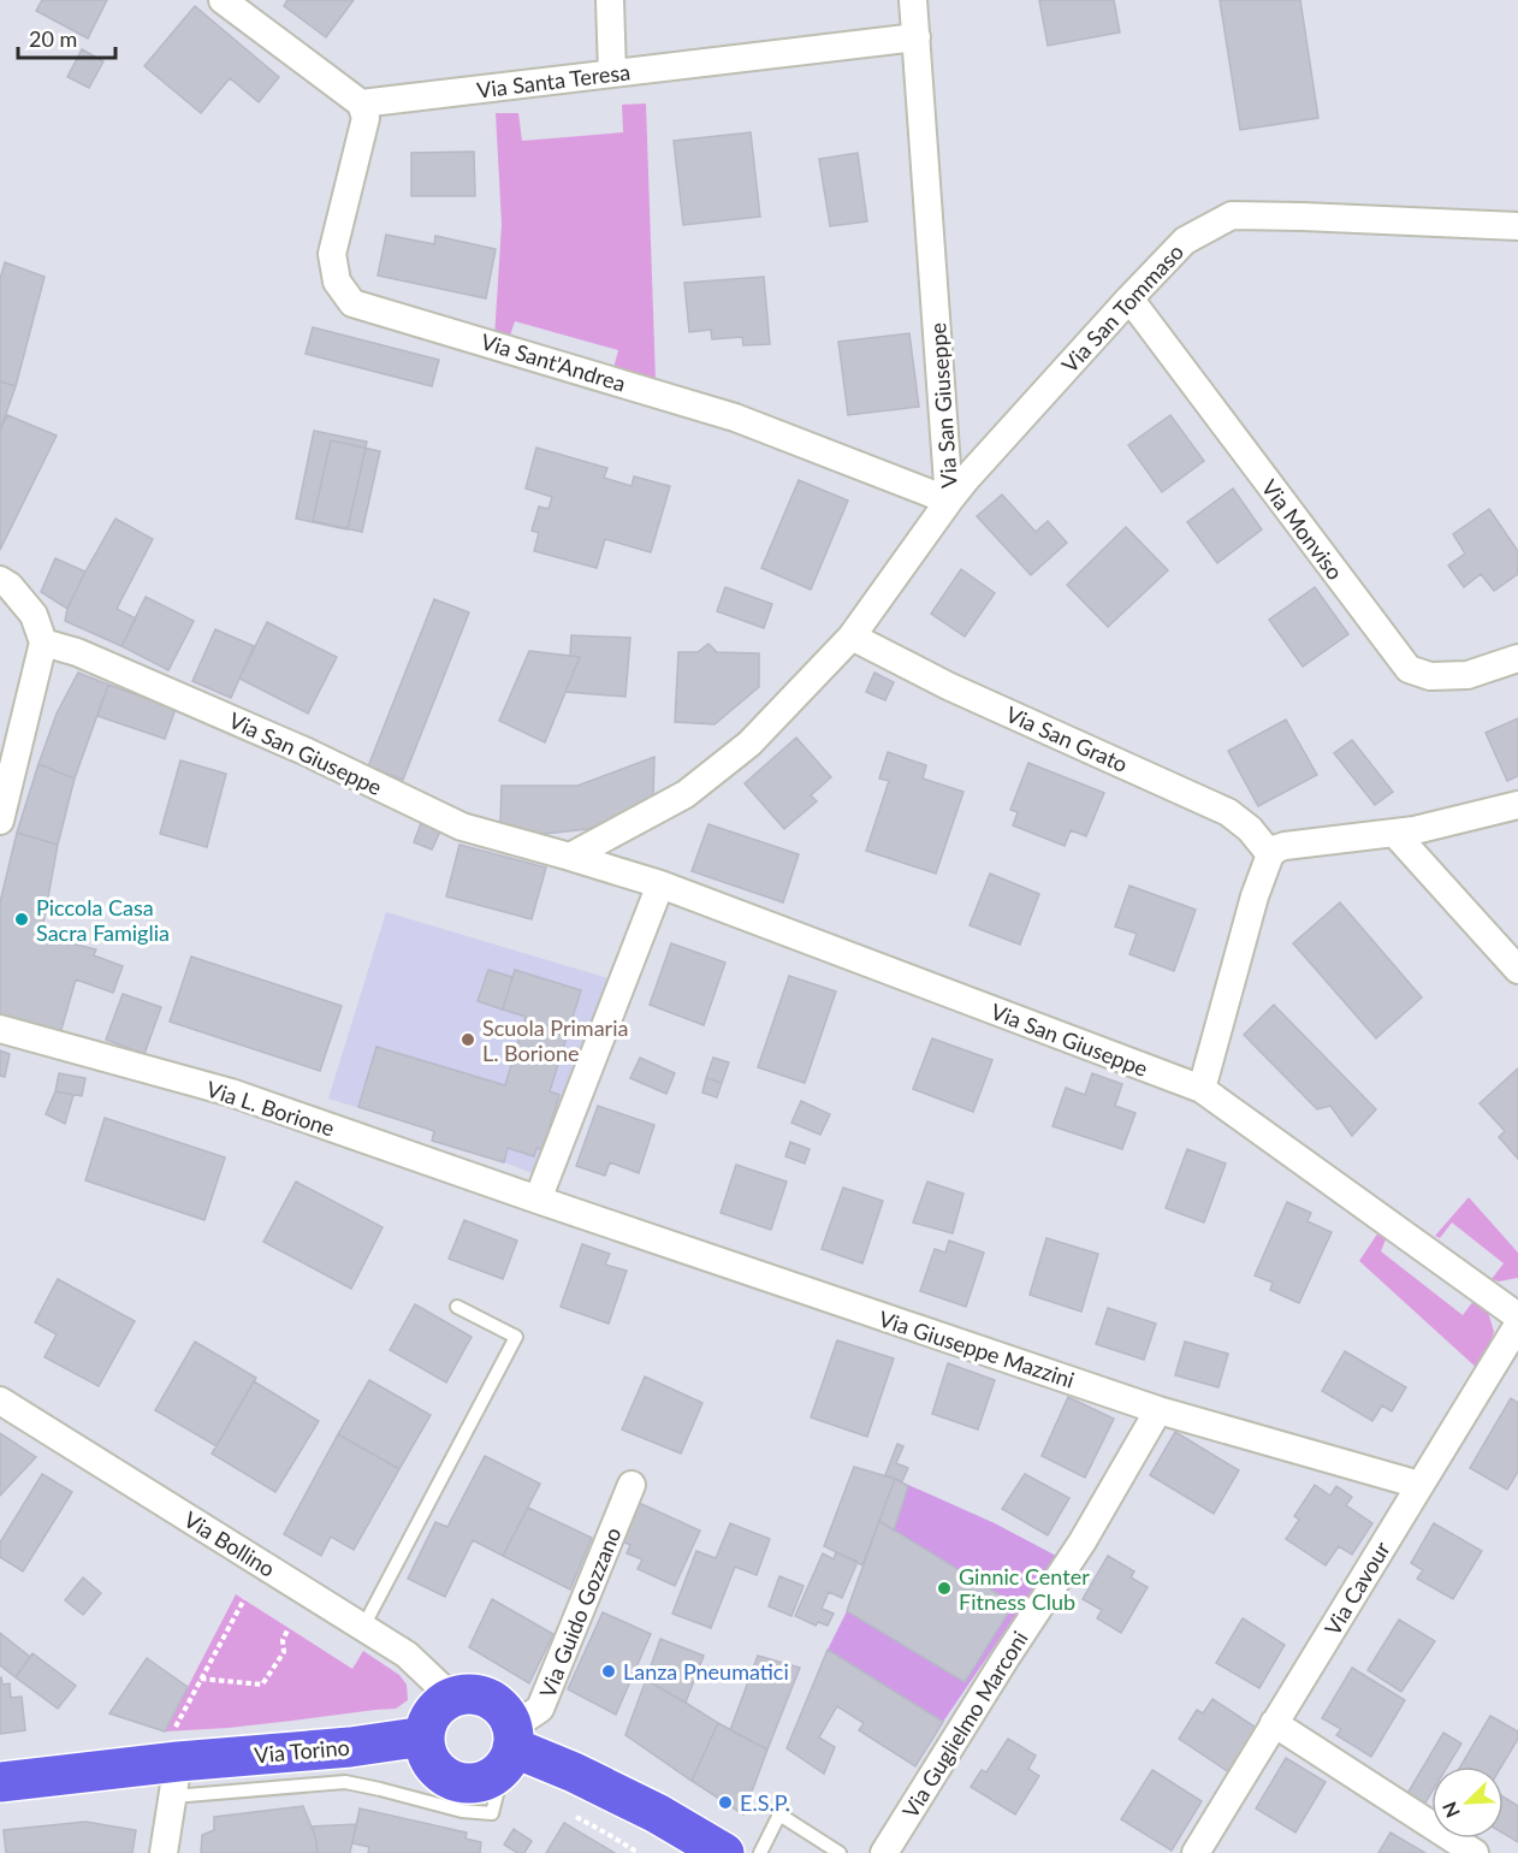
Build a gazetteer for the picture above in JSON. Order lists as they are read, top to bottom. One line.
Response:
{"streets":{"main road":["Via Torino"],"street":["Via Santa Teresa","Via San Tommaso","Via Sant'Andrea","Via San Giuseppe","Via Monviso","Via San Grato","Via L. Borione","Via Giuseppe Mazzini","Via Bollino","Via Cavour","Via Guido Gozzano","Via Guglielmo Marconi"]},"crossings":[["Via Santa Teresa","Via Sant'Andrea"],["Via Santa Teresa","Via San Giuseppe"],["Via San Tommaso","Via Sant'Andrea"],["Via San Tommaso","Via San Giuseppe"],["Via San Tommaso","Via Monviso"],["Via Sant'Andrea","Via San Giuseppe"],["Via San Giuseppe","Via San Grato"],["Via L. Borione","Via Giuseppe Mazzini"],["Via Giuseppe Mazzini","Via Cavour"],["Via Giuseppe Mazzini","Via Guglielmo Marconi"],["Via Bollino","Via Guido Gozzano"],["Via Bollino","Via Torino"],["Via Guido Gozzano","Via Torino"]],"places":["Piccola Casa Sacra Famiglia","Scuola Primaria L. Borione","Ginnic Center Fitness Club","Lanza Pneumatici","E.S.P."],"scale_bar":"20 m","north":"bottom left"}
